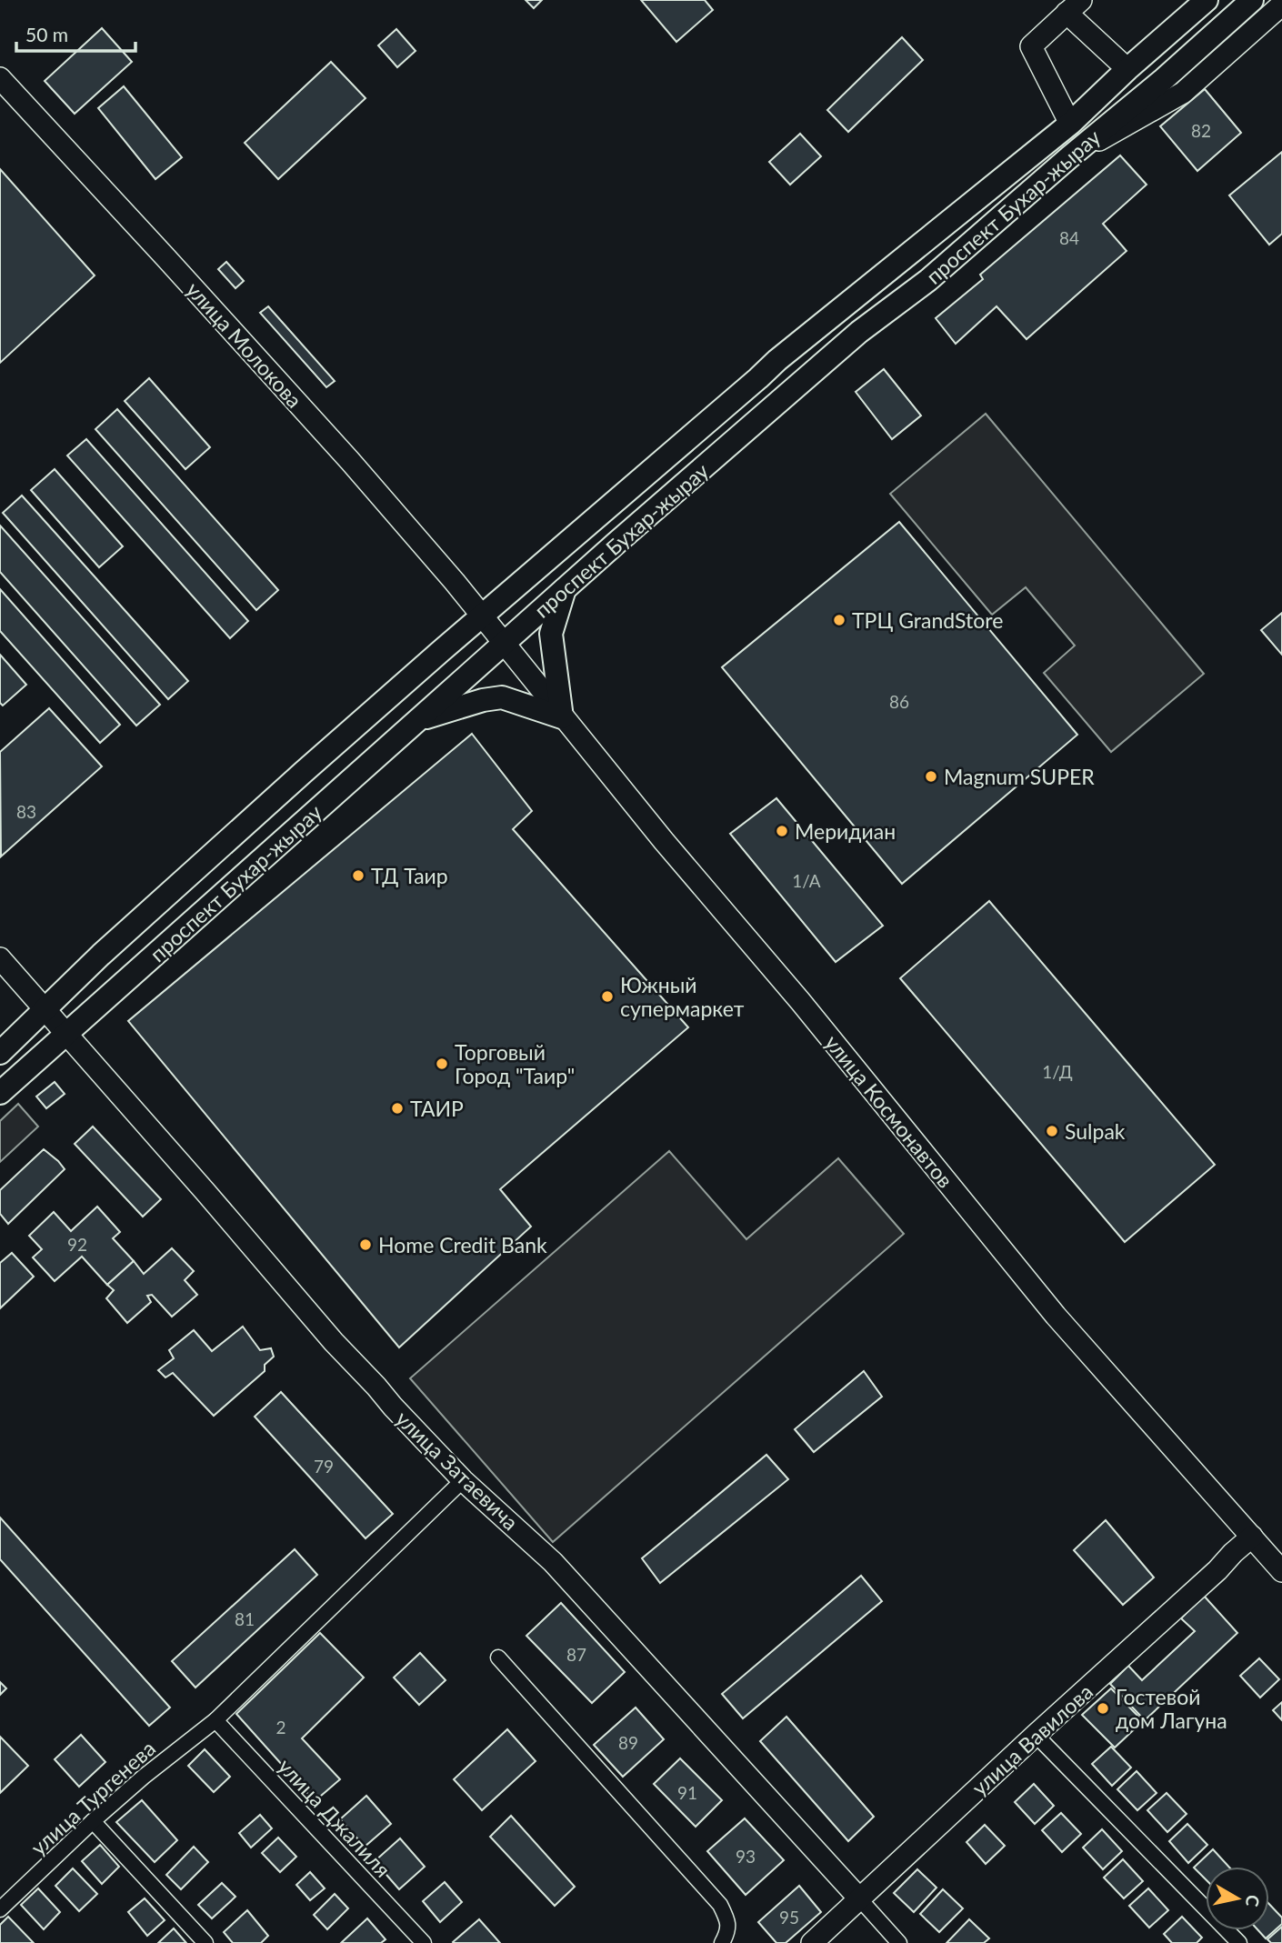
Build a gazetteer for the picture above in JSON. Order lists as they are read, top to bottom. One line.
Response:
{"streets":{"main road":["проспект Бухар-жырау"],"street":["улица Молокова","улица Космонавтов","улица Затаевича","улица Вавилова","улица Тургенева","улица Джалиля"]},"crossings":[["проспект Бухар-жырау","улица Молокова"],["проспект Бухар-жырау","улица Космонавтов"],["проспект Бухар-жырау","улица Затаевича"],["улица Молокова","улица Космонавтов"],["улица Космонавтов","улица Вавилова"],["улица Затаевича","улица Вавилова"],["улица Затаевича","улица Тургенева"],["улица Тургенева","улица Джалиля"]],"places":["ТРЦ GrandStore","Magnum SUPER","Меридиан","ТД Таир","Южный супермаркет","Торговый Город \"Таир\"","ТАИР","Sulpak","Home Credit Bank","Гостевой дом Лагуна"],"house_numbers":["82","84","86","83","1/А","1/Д","92","79","81","87","2","89","91","93","95"],"scale_bar":"50 m","north":"right"}
